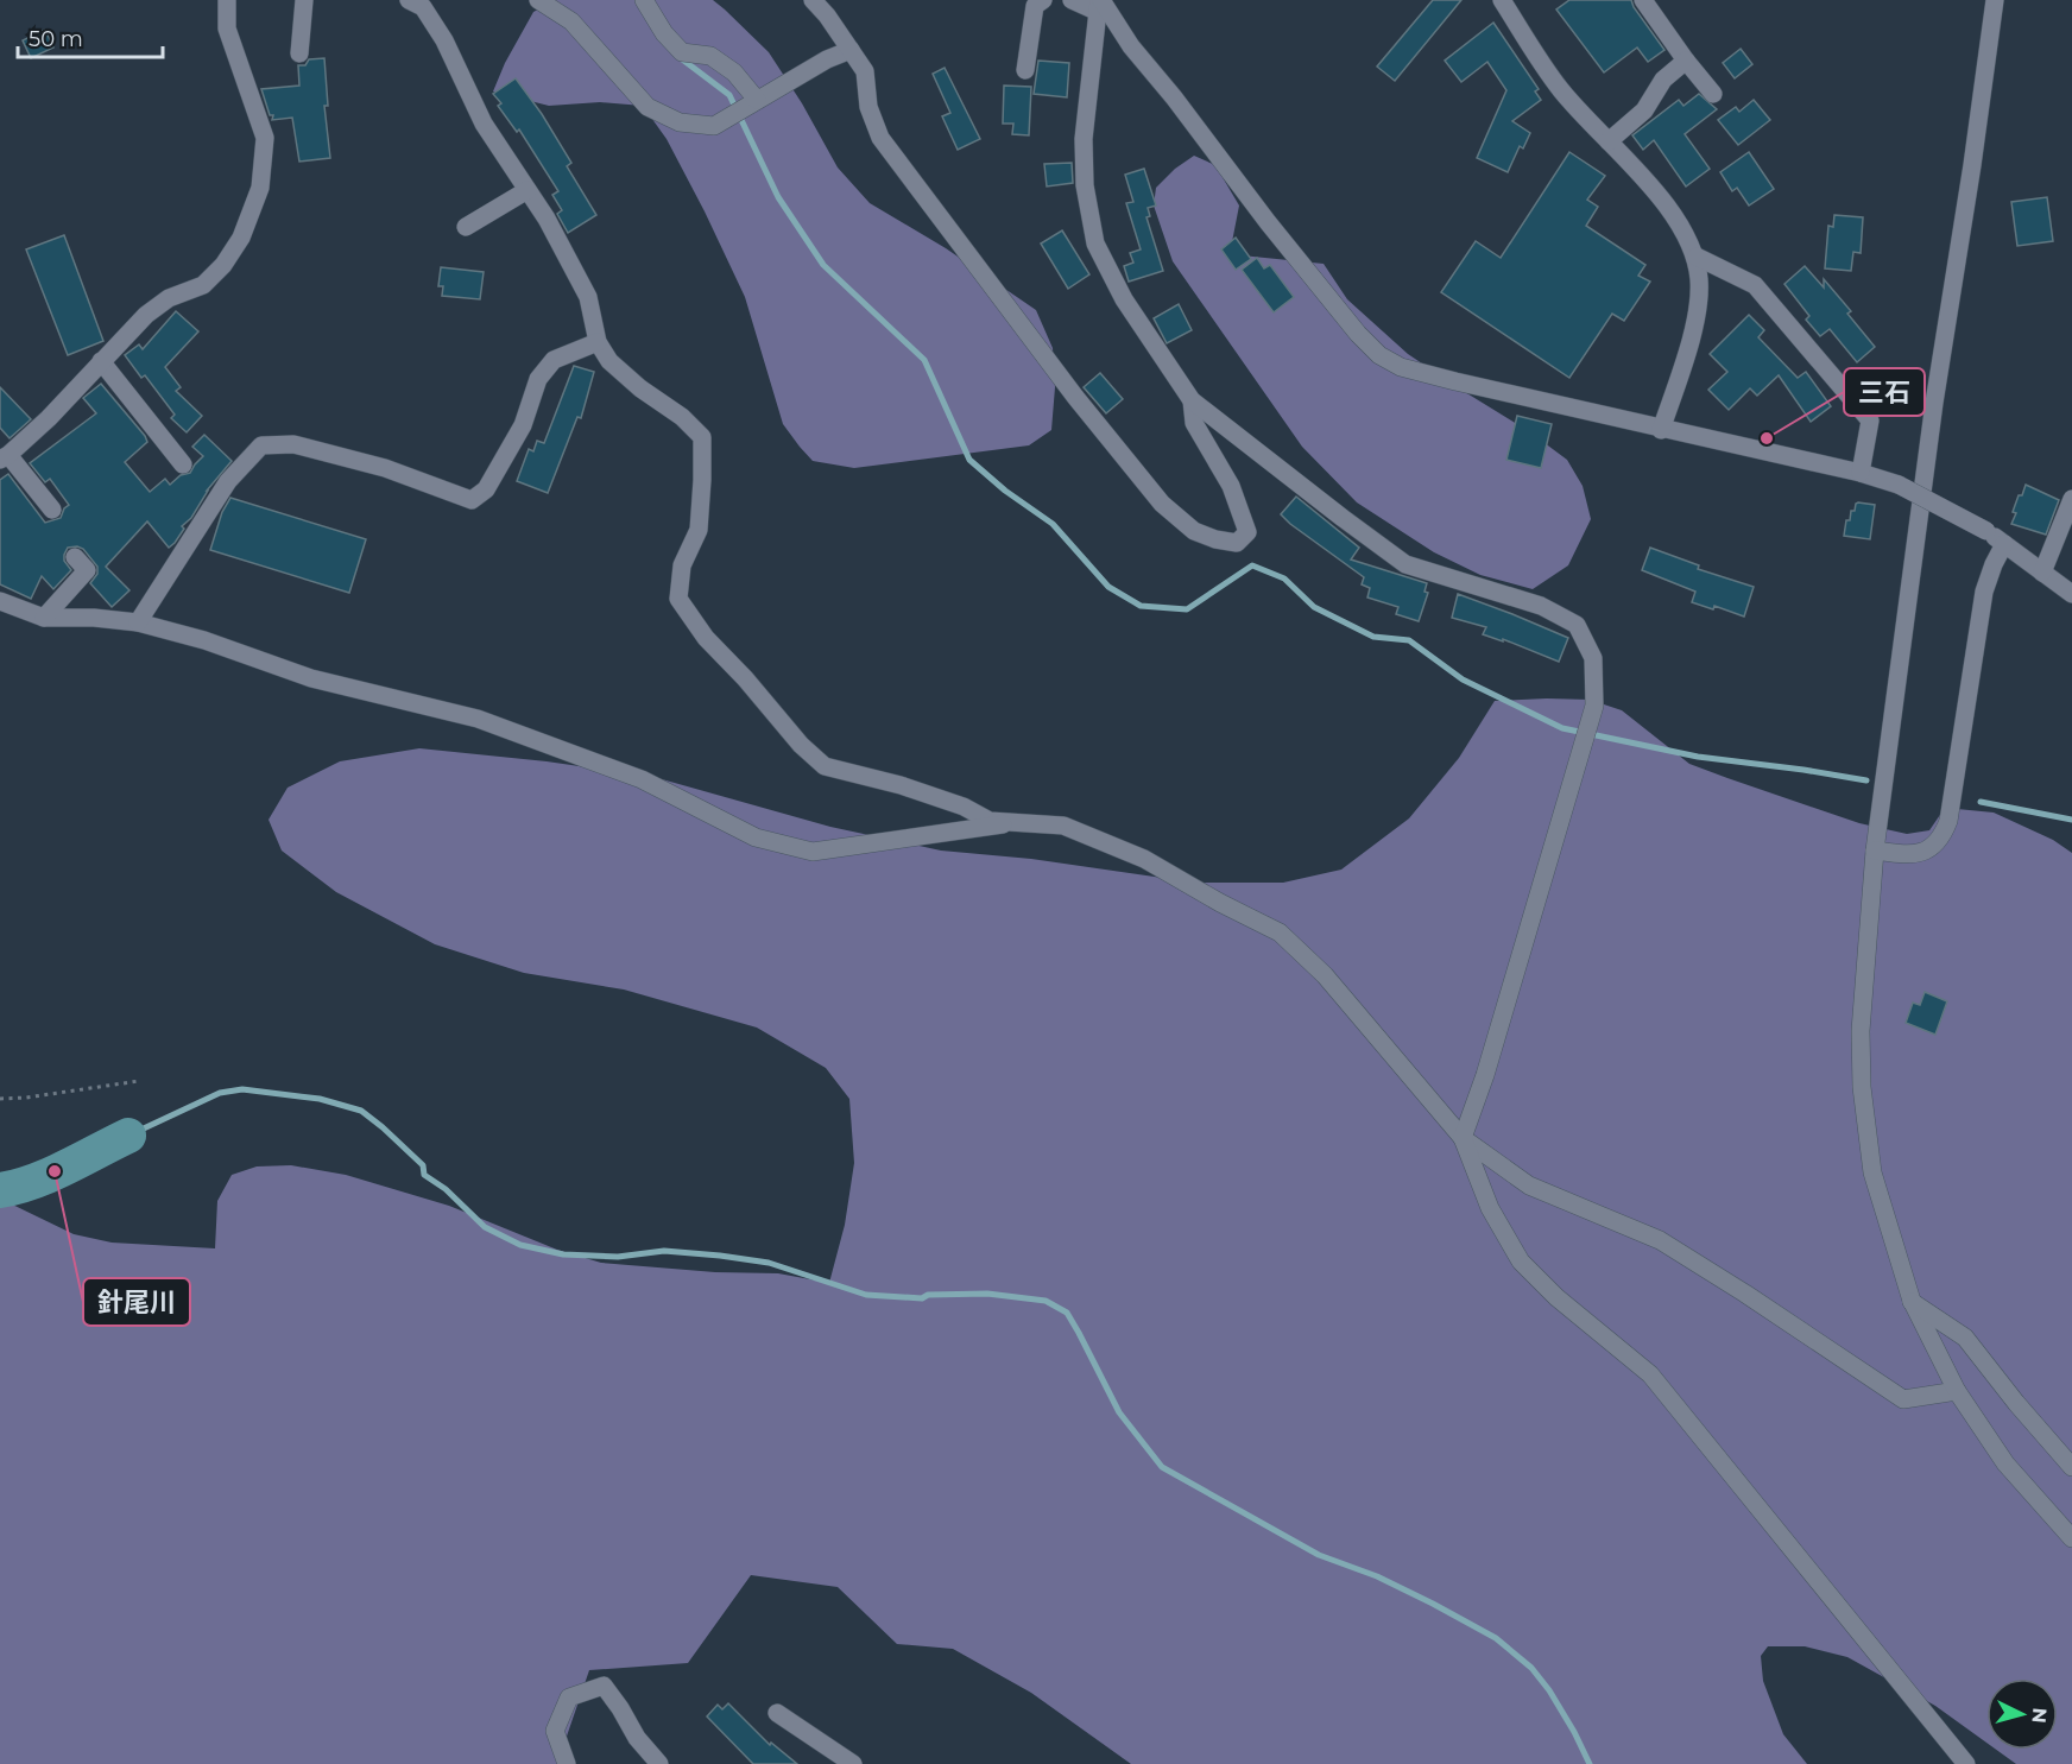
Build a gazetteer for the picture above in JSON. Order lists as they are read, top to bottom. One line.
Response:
{"places":["三石","針尾川"],"scale_bar":"50 m","north":"right"}
